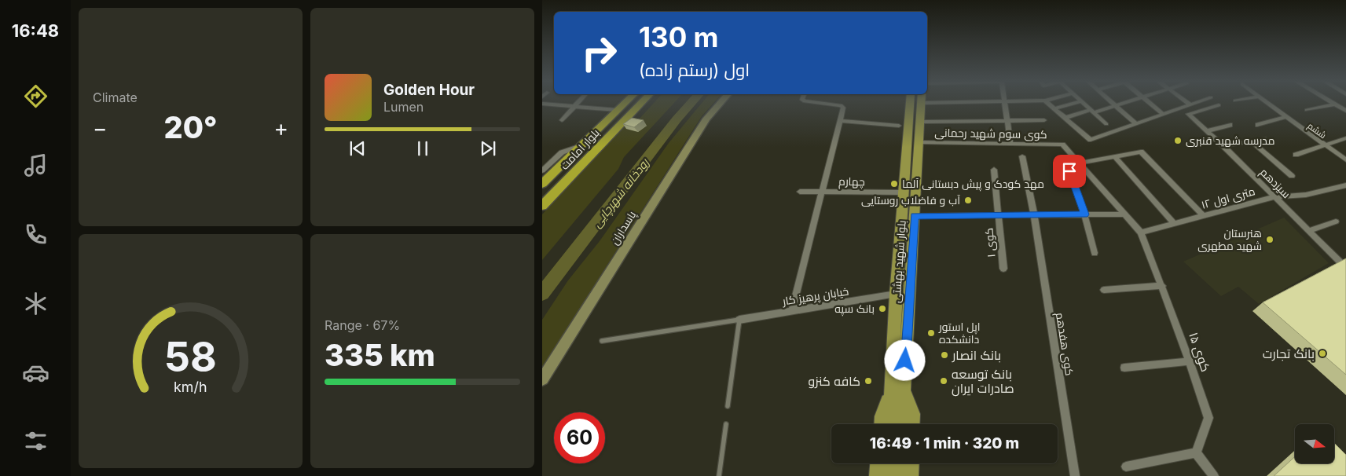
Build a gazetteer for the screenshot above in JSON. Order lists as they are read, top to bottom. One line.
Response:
{"streets":{"highway":["بلوار امامت"],"main road":["پاسداران","بلوار شهید بهشتی"],"street":["ششم","کوی سوم شهید رحمانی","چهارم","سیزدهم","۱۲ متری اول","کوی ۱","خیابان پرهیز کار","کوی هفدهم","کوی ۱۵"]},"crossings":[["کوی سوم شهید رحمانی","بلوار شهید بهشتی"],["چهارم","بلوار شهید بهشتی"],["سیزدهم","۱۲ متری اول"],["۱۲ متری اول","کوی ۱۵"],["بلوار شهید بهشتی","خیابان پرهیز کار"]],"water":["رودخانه شهرچایی"],"places":["مدرسه شهید قنبری","مهد کودک و پیش دبستانی آلما","آب و فاضلاب روستایی","هنرستان شهید مطهری","بانک سپه","اپل استور دانشکده","بانک تجارت","بانک انصار","کافه کنزو","بانک توسعه صادرات ایران"],"north":"right","page":{"tabs":"16:48","tile":["Climate",["Range · 67%","335 km"]],"turn":["130 m","اول (رستم زاده)"],"song":["Golden Hour","Lumen"],"heat":["−","20°","+"],"limit":"60","trip":"16:49 · 1 min · 320 m","gauge":["58","km/h"]}}
